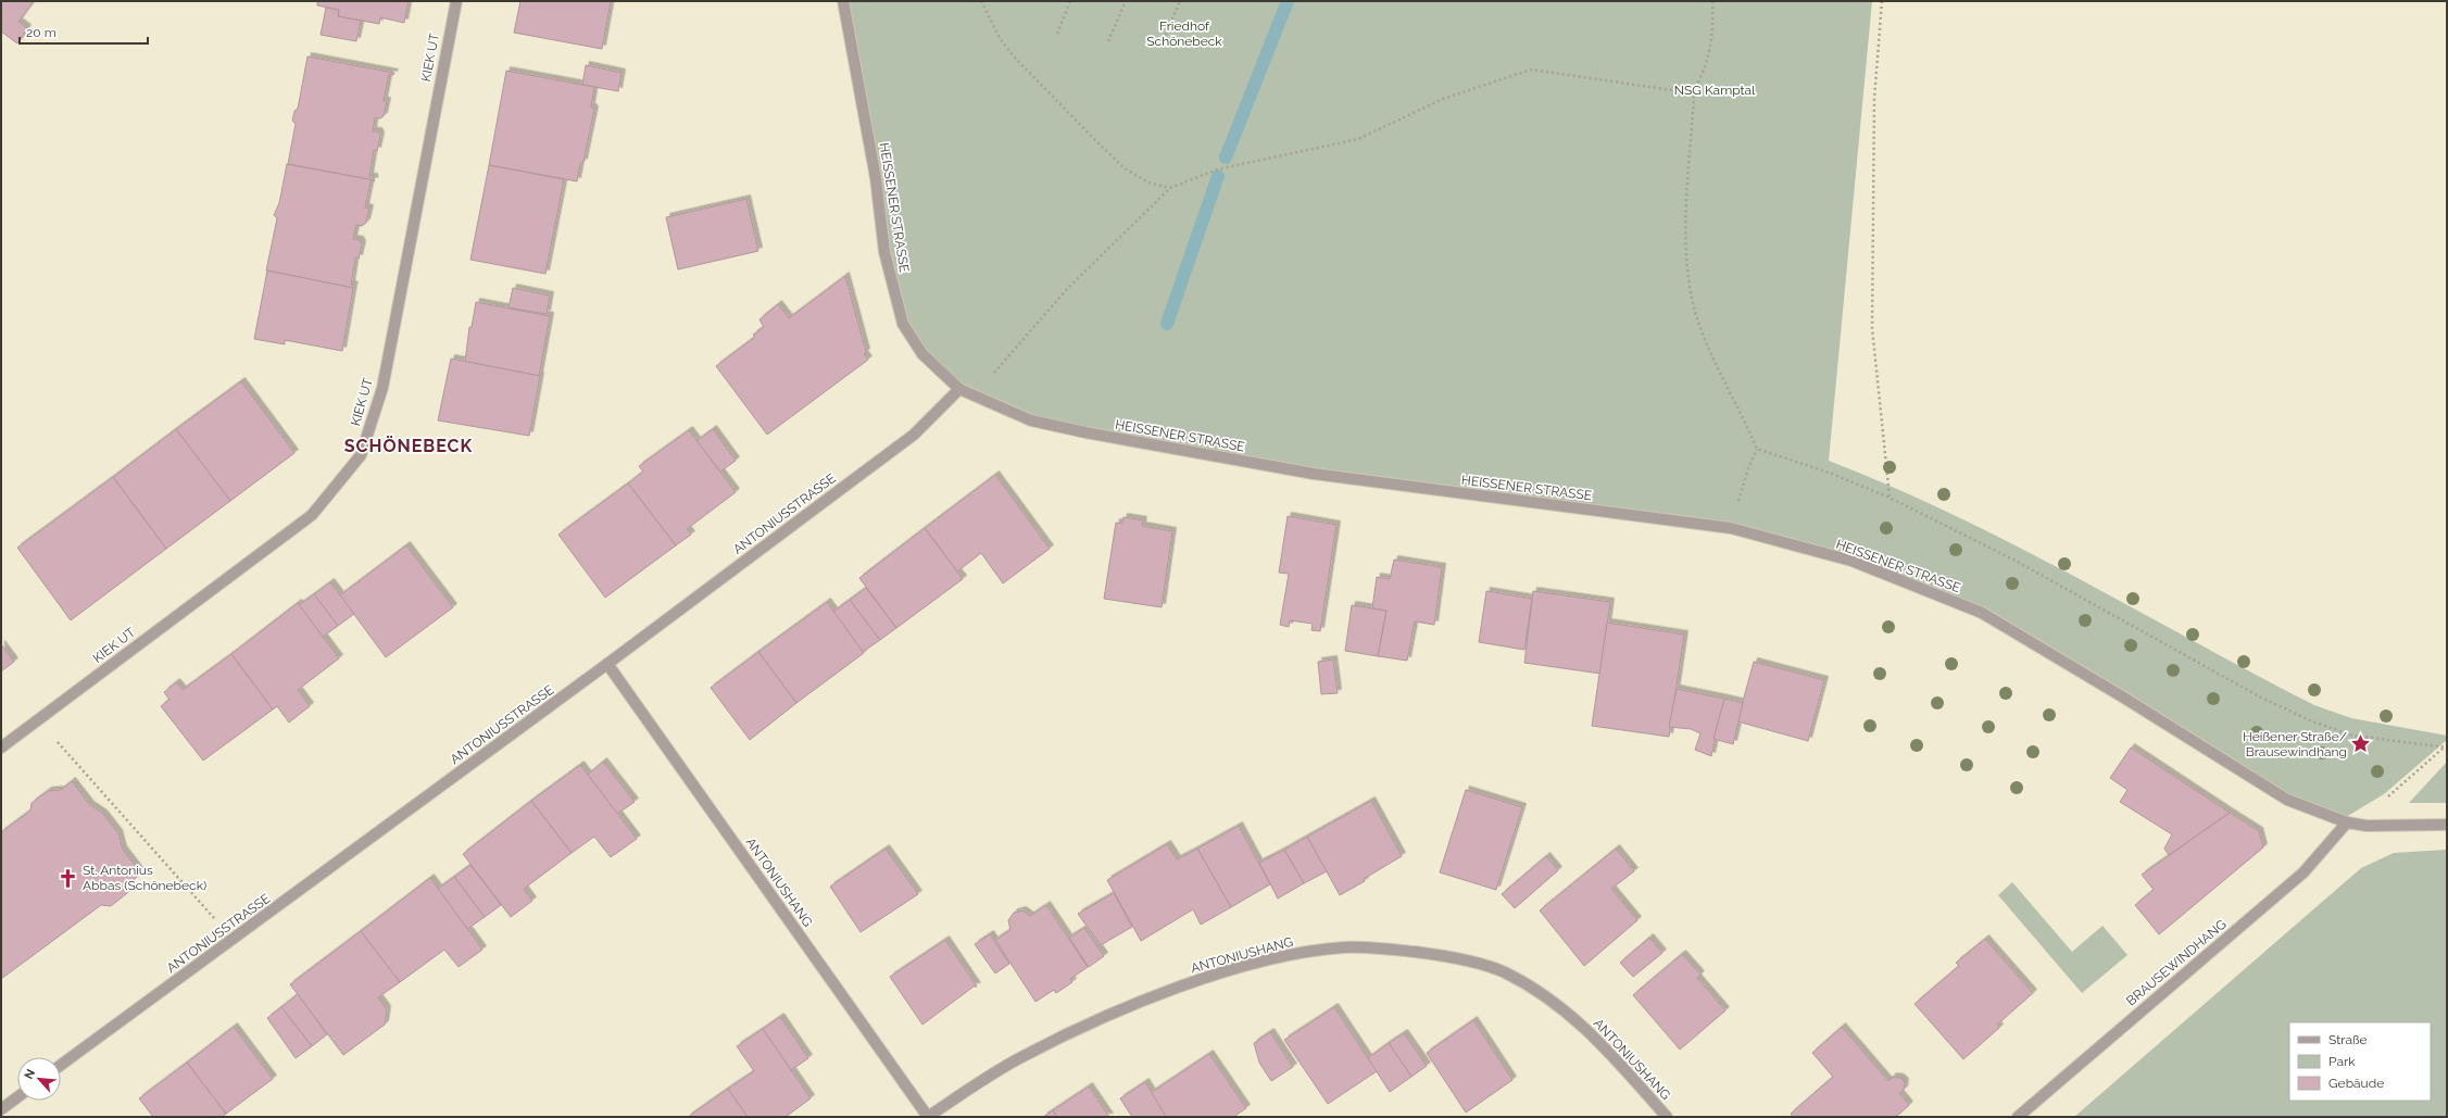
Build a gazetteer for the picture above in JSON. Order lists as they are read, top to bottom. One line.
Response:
{"streets":{"street":["KIEK UT","HEISSENER STRASSE","ANTONIUSSTRASSE","ANTONIUSHANG","BRAUSEWINDHANG"]},"crossings":[["HEISSENER STRASSE","ANTONIUSSTRASSE"],["HEISSENER STRASSE","BRAUSEWINDHANG"],["ANTONIUSSTRASSE","ANTONIUSHANG"]],"districts":["SCHÖNEBECK"],"parks":["Friedhof Schönebeck","NSG Kamptal"],"places":{"place":["Heißener Straße/ Brausewindhang"],"church":["St. Antonius Abbas (Schönebeck)"]},"legend":["Straße","Park","Gebäude"],"scale_bar":"20 m","north":"top left"}
